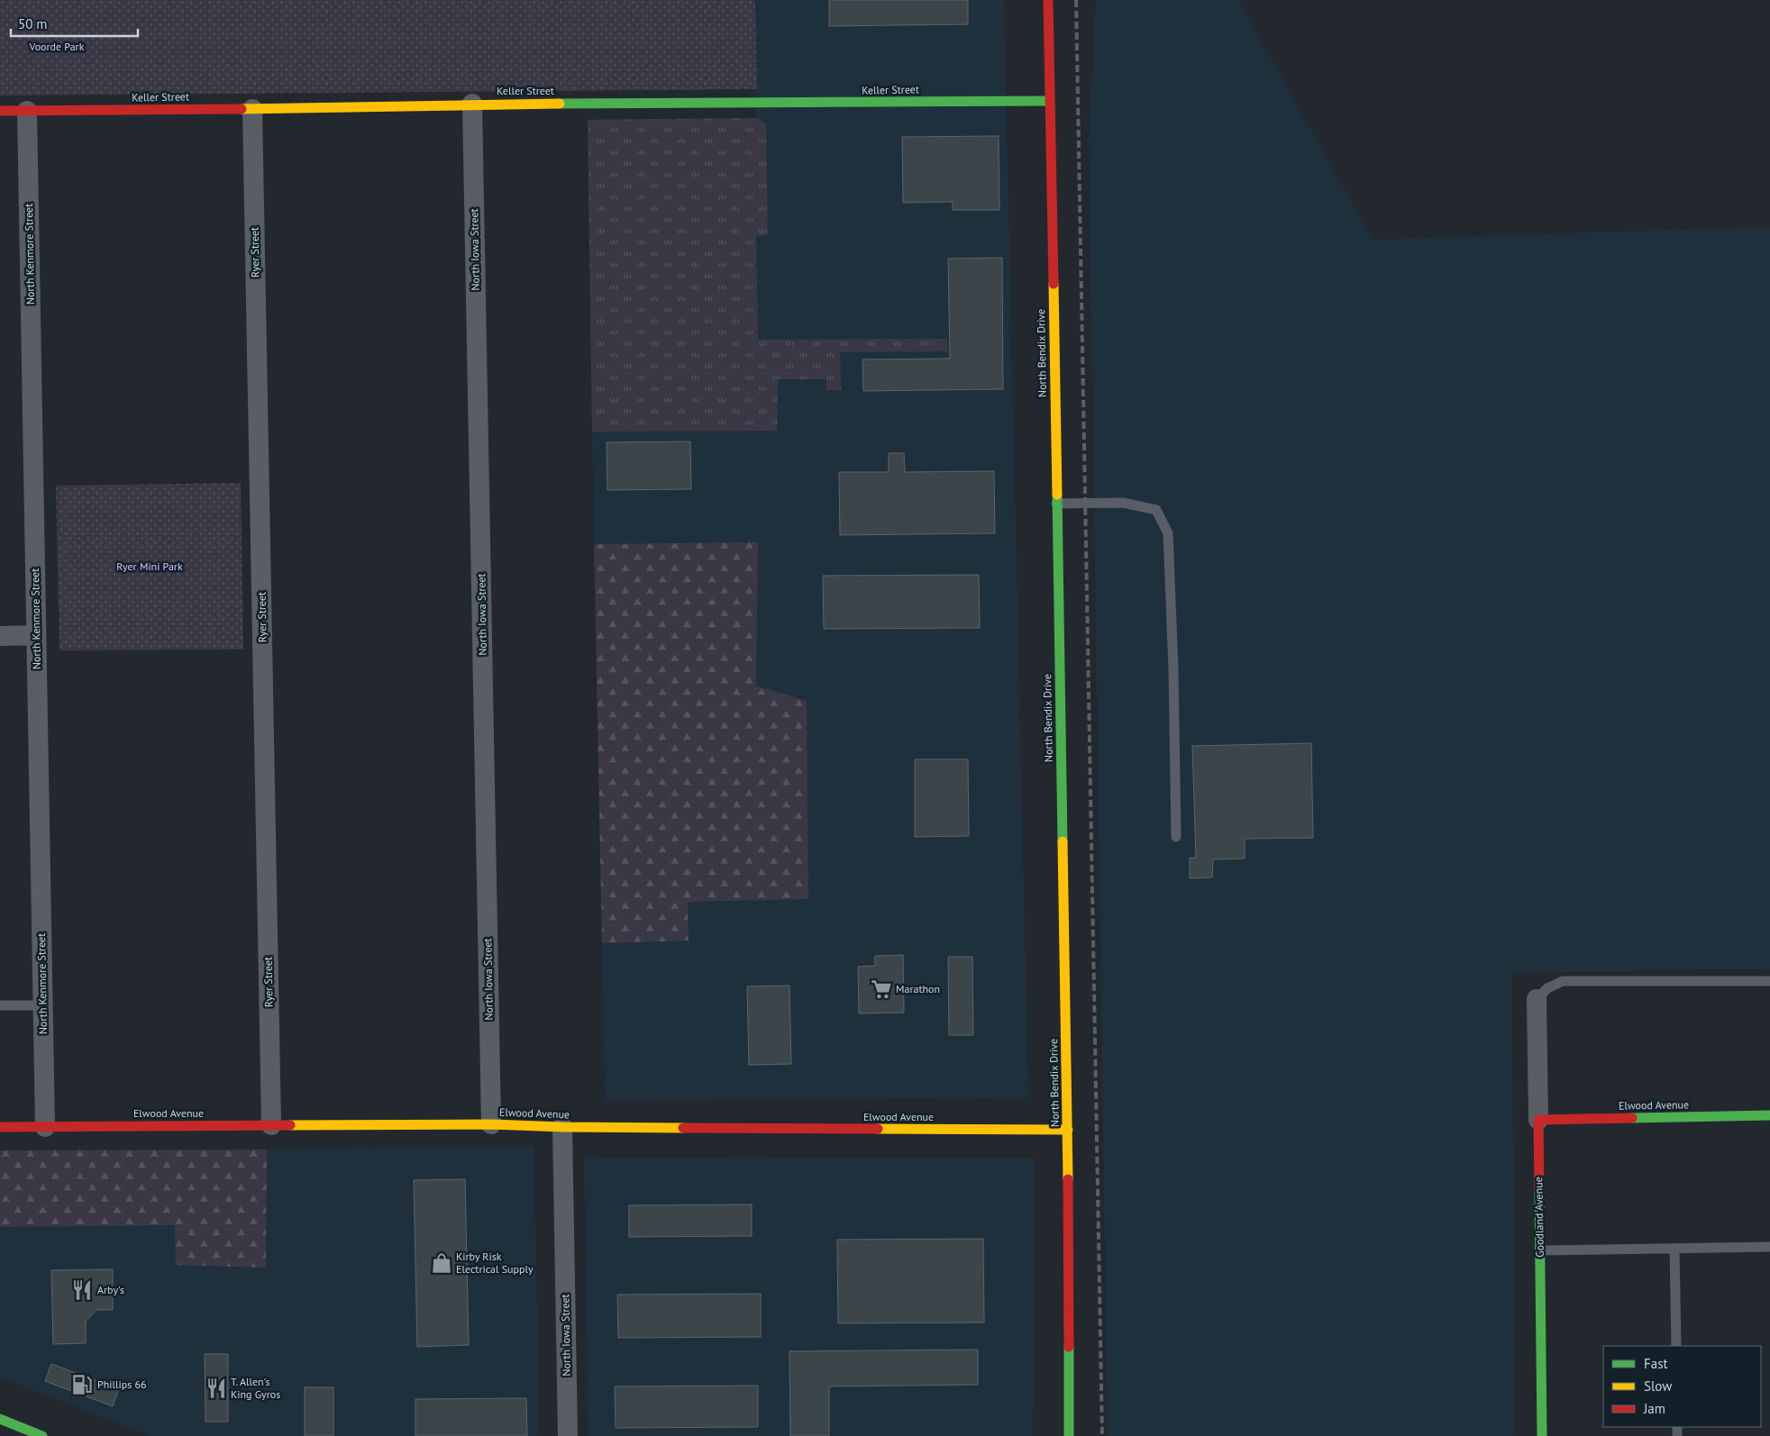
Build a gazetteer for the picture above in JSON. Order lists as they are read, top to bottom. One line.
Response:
{"streets":{"street":["Keller Street","North Iowa Street","Ryer Street","North Kenmore Street","North Bendix Drive","Elwood Avenue","Goodland Avenue"]},"crossings":[["Keller Street","North Iowa Street"],["Keller Street","Ryer Street"],["Keller Street","North Kenmore Street"],["Keller Street","North Bendix Drive"],["North Iowa Street","Elwood Avenue"],["Ryer Street","Elwood Avenue"],["North Kenmore Street","Elwood Avenue"],["North Bendix Drive","Elwood Avenue"],["Elwood Avenue","Goodland Avenue"]],"parks":["Voorde Park","Ryer Mini Park"],"places":{"supermarket":["Marathon"],"shop":["Kirby Risk Electrical Supply"],"restaurant":["Arby's","T. Allen's King Gyros"],"fuel station":["Phillips 66"]},"legend":["Fast","Slow","Jam"],"scale_bar":"50 m"}
